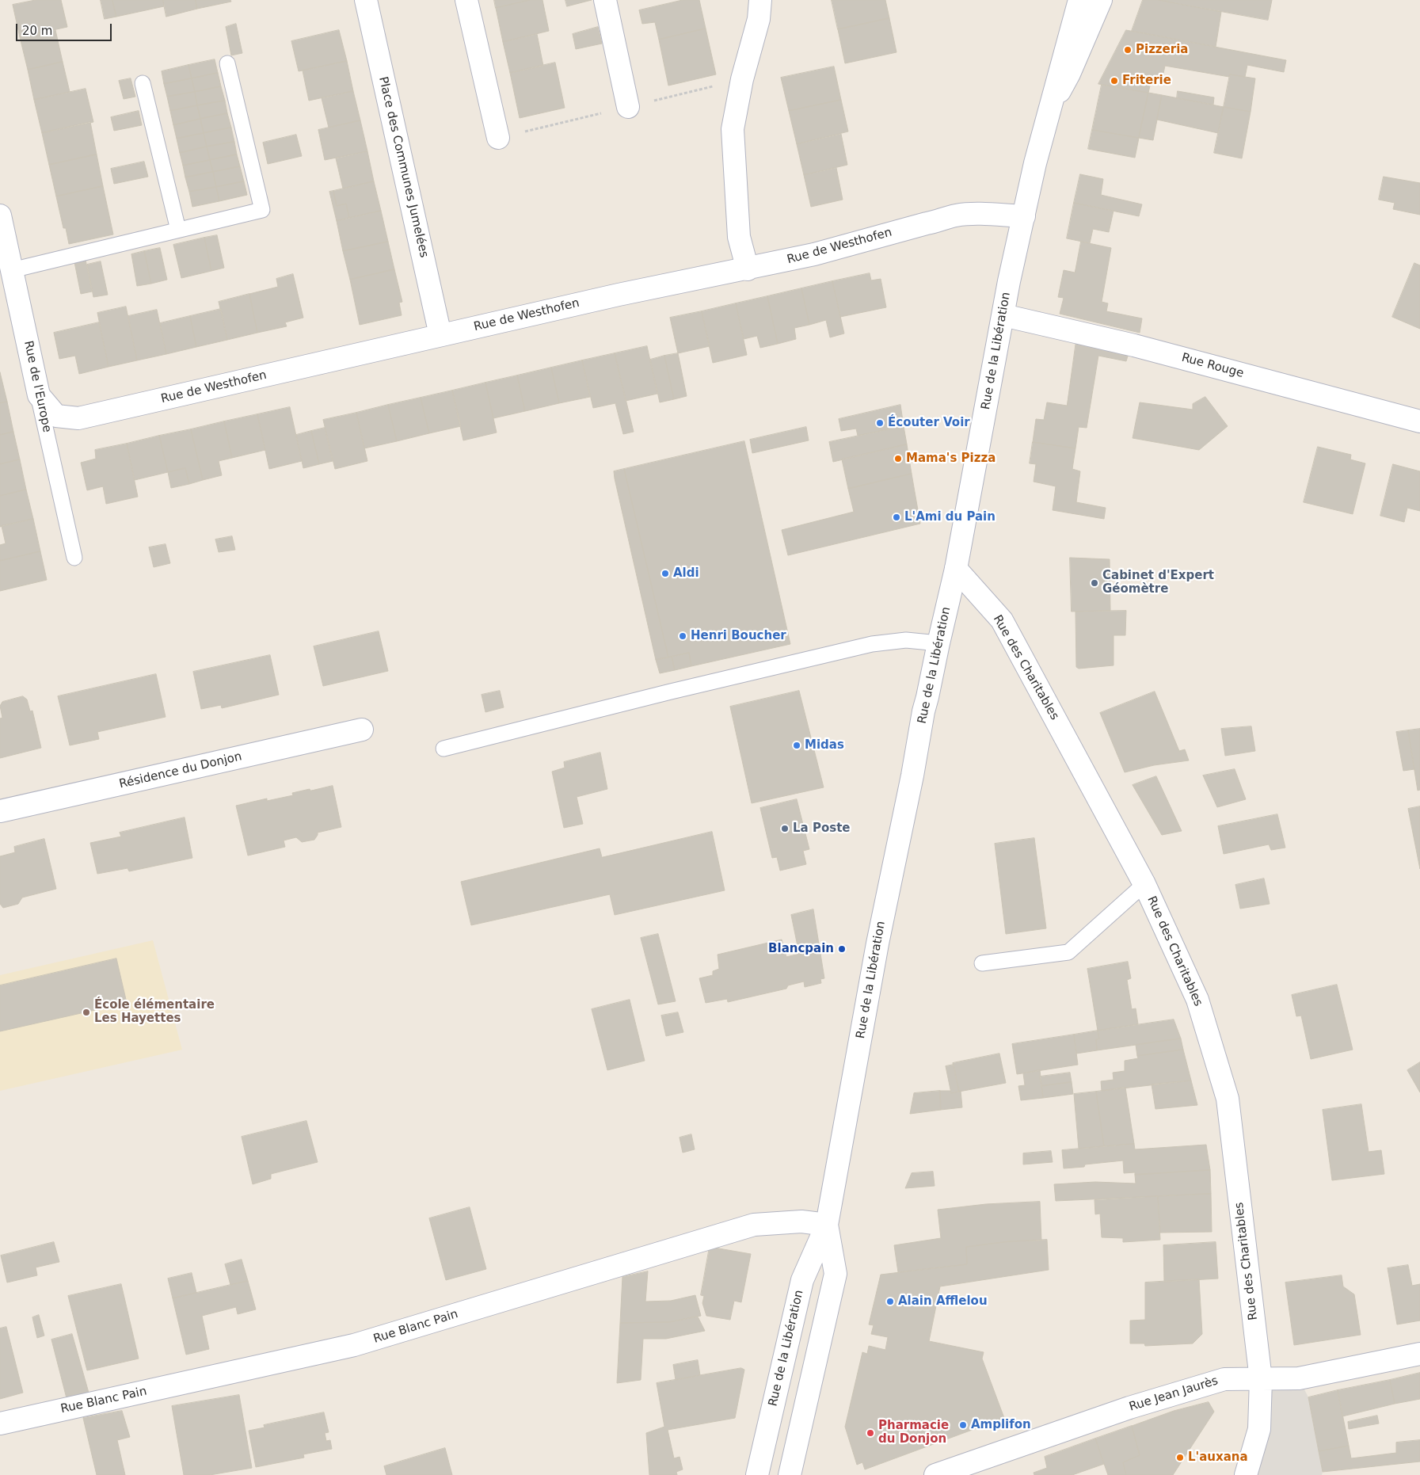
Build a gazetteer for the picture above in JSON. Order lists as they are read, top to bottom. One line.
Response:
{"streets":{"street":["Place des Communes Jumelées","Rue de Westhofen","Rue de la Libération","Rue Rouge","Rue de l'Europe","Rue des Charitables","Résidence du Donjon","Rue Blanc Pain","Rue Jean Jaurès"]},"crossings":[["Place des Communes Jumelées","Rue de Westhofen"],["Rue de Westhofen","Rue de la Libération"],["Rue de Westhofen","Rue de l'Europe"],["Rue de la Libération","Rue Rouge"],["Rue de la Libération","Rue des Charitables"],["Rue de la Libération","Rue Blanc Pain"],["Rue des Charitables","Rue Jean Jaurès"]],"places":["Pizzeria","Friterie","Écouter Voir","Mama's Pizza","L'Ami du Pain","Aldi","Cabinet d'Expert Géomètre","Henri Boucher","Midas","La Poste","Blancpain","École élémentaire Les Hayettes","Alain Afflelou","Amplifon","Pharmacie du Donjon","L'auxana"],"scale_bar":"20 m"}
